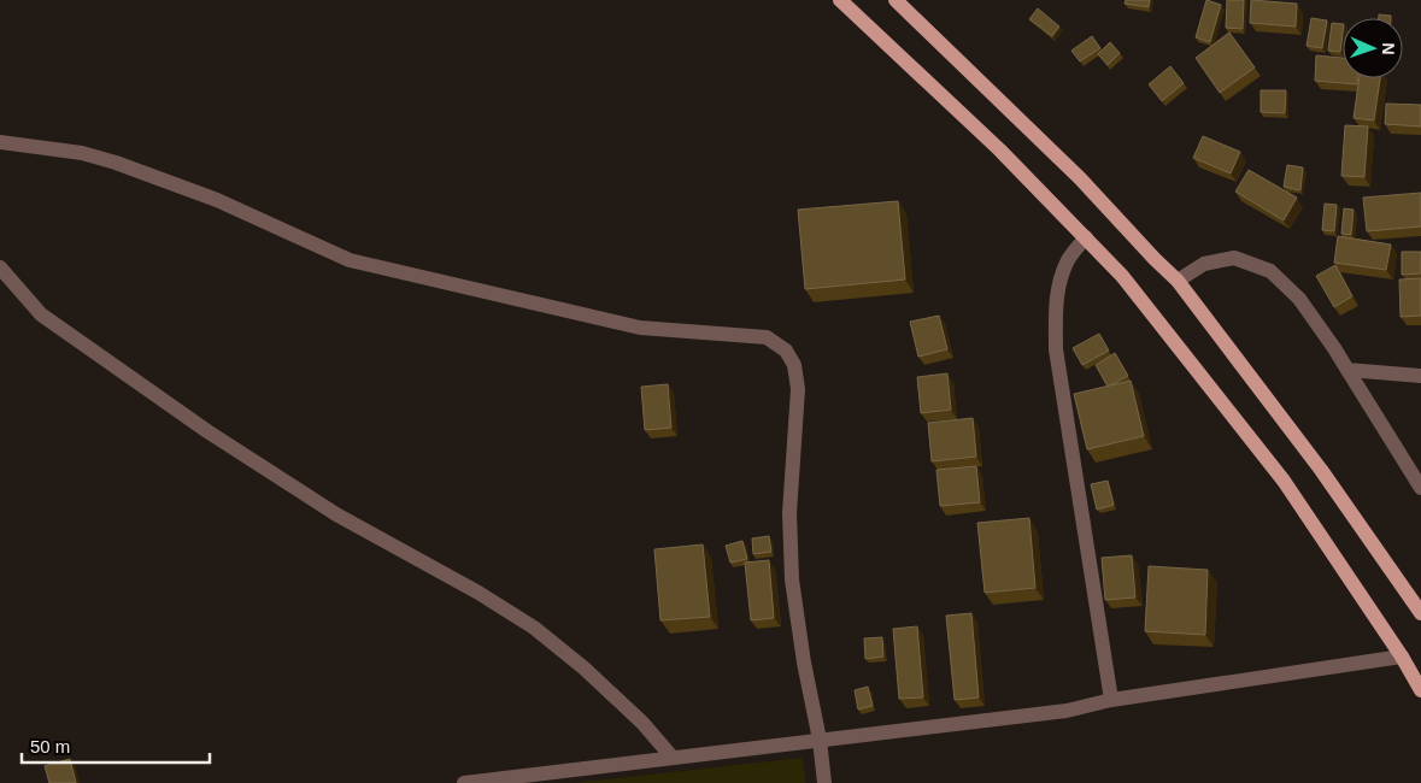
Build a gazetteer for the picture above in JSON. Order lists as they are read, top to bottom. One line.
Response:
{"scale_bar":"50 m","north":"right"}
